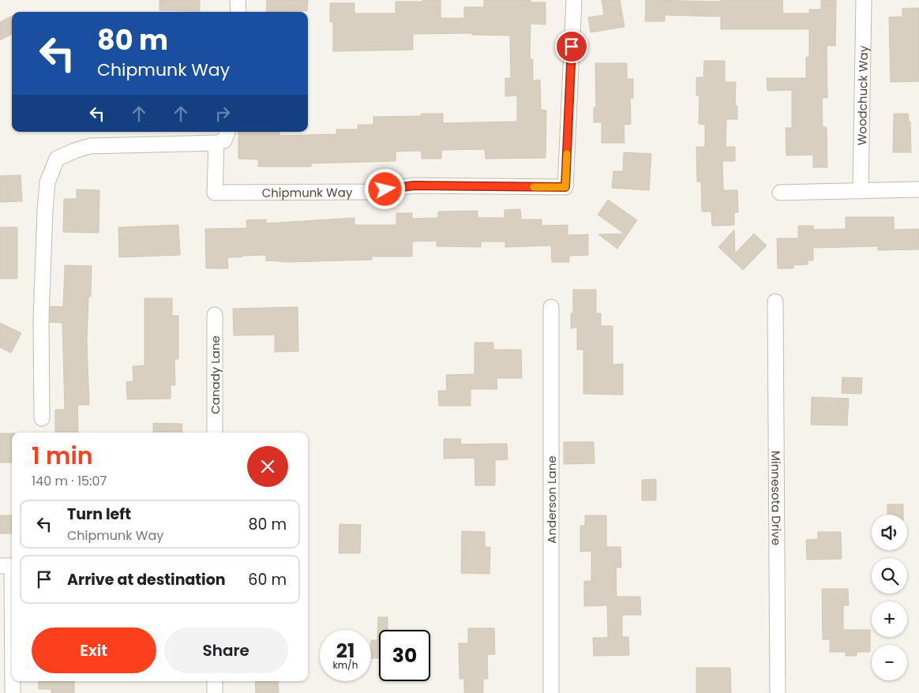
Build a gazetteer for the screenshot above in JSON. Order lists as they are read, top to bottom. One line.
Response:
{"streets":{"street":["Woodchuck Way","Chipmunk Way","Canady Lane","Minnesota Drive","Anderson Lane"]},"page":{"turn":["80 m","Chipmunk Way"],"heading":["1 min","140 m · 15:07"],"list":[{"name":"Turn left","note":"Chipmunk Way","value":"80 m"},{"name":"Arrive at destination","value":"60 m"}],"map_buttons":["+","−"],"buttons":["Exit","Share"],"speed":"21 km/h","limit":"30"}}
